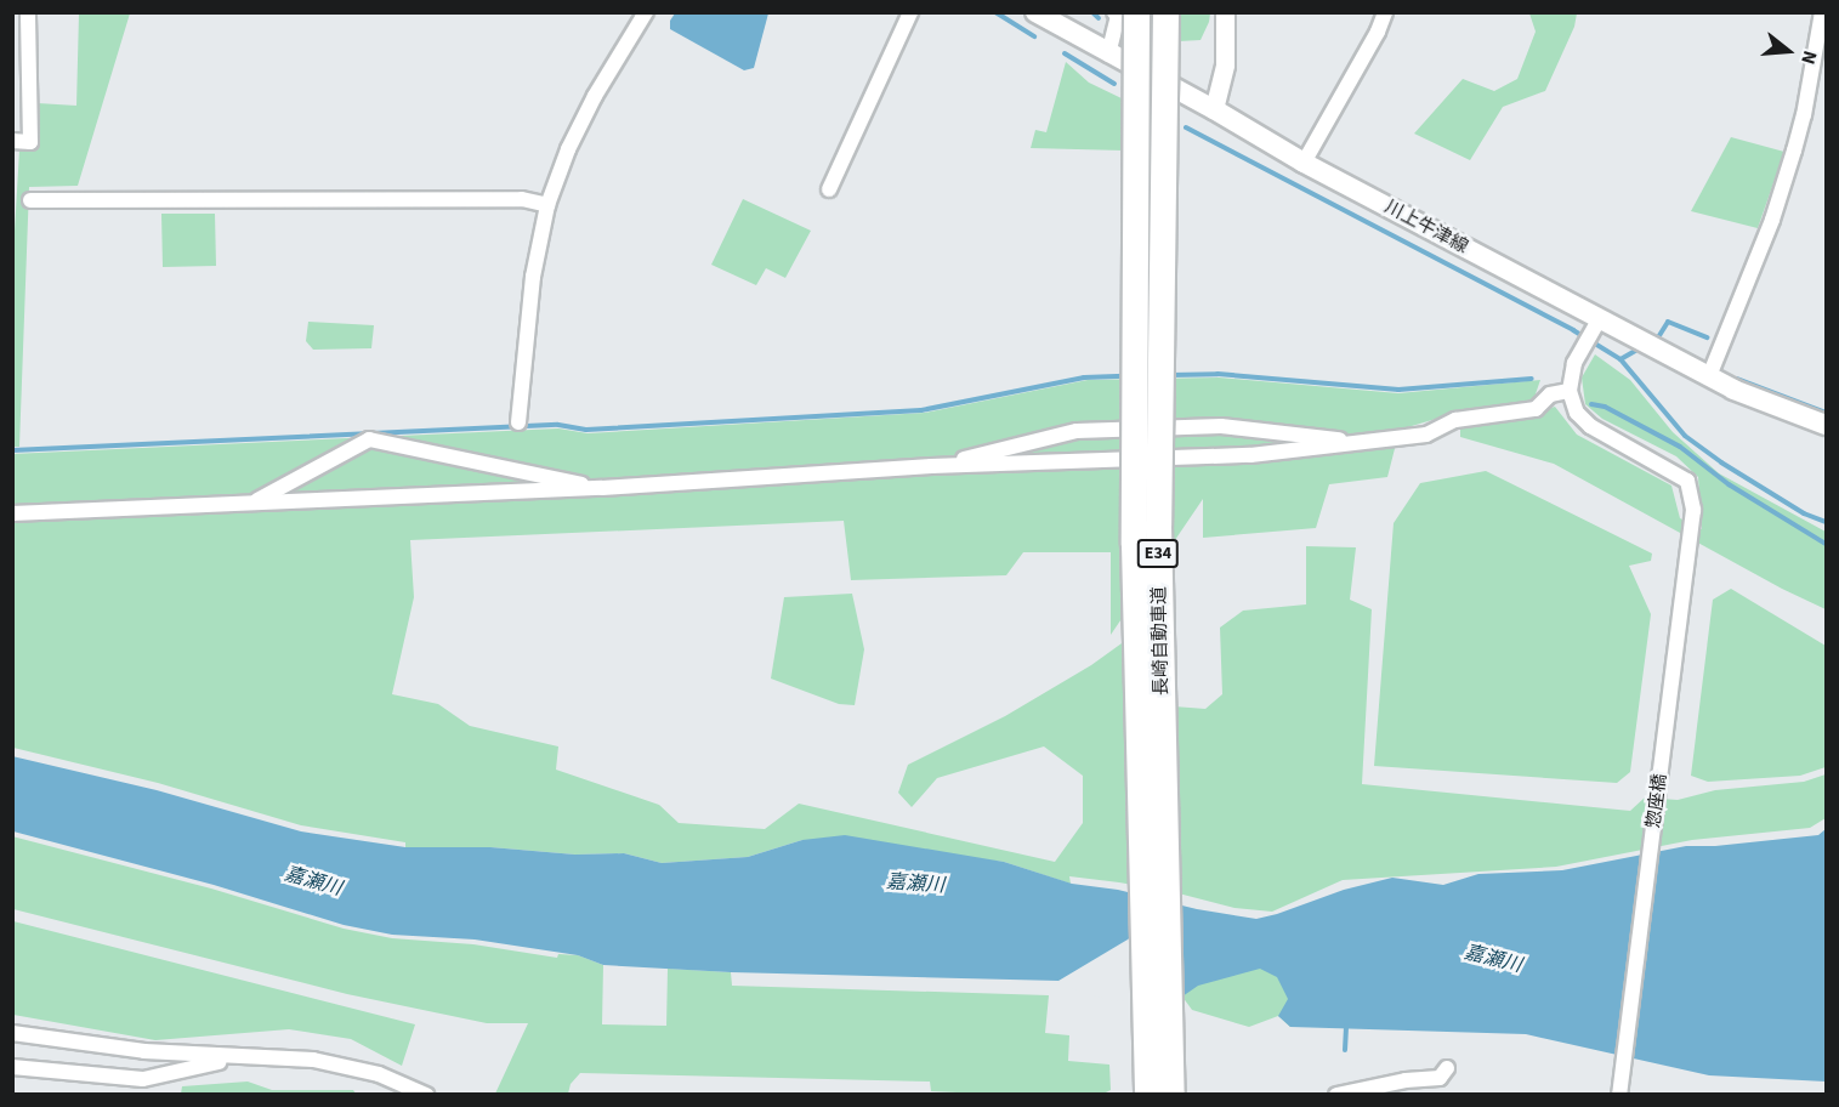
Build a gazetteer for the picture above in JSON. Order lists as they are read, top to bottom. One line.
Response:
{"streets":{"highway":["E34","長崎自動車道"],"main road":["川上牛津線"],"street":["惣座橋"]},"water":["嘉瀬川"],"north":"right"}
